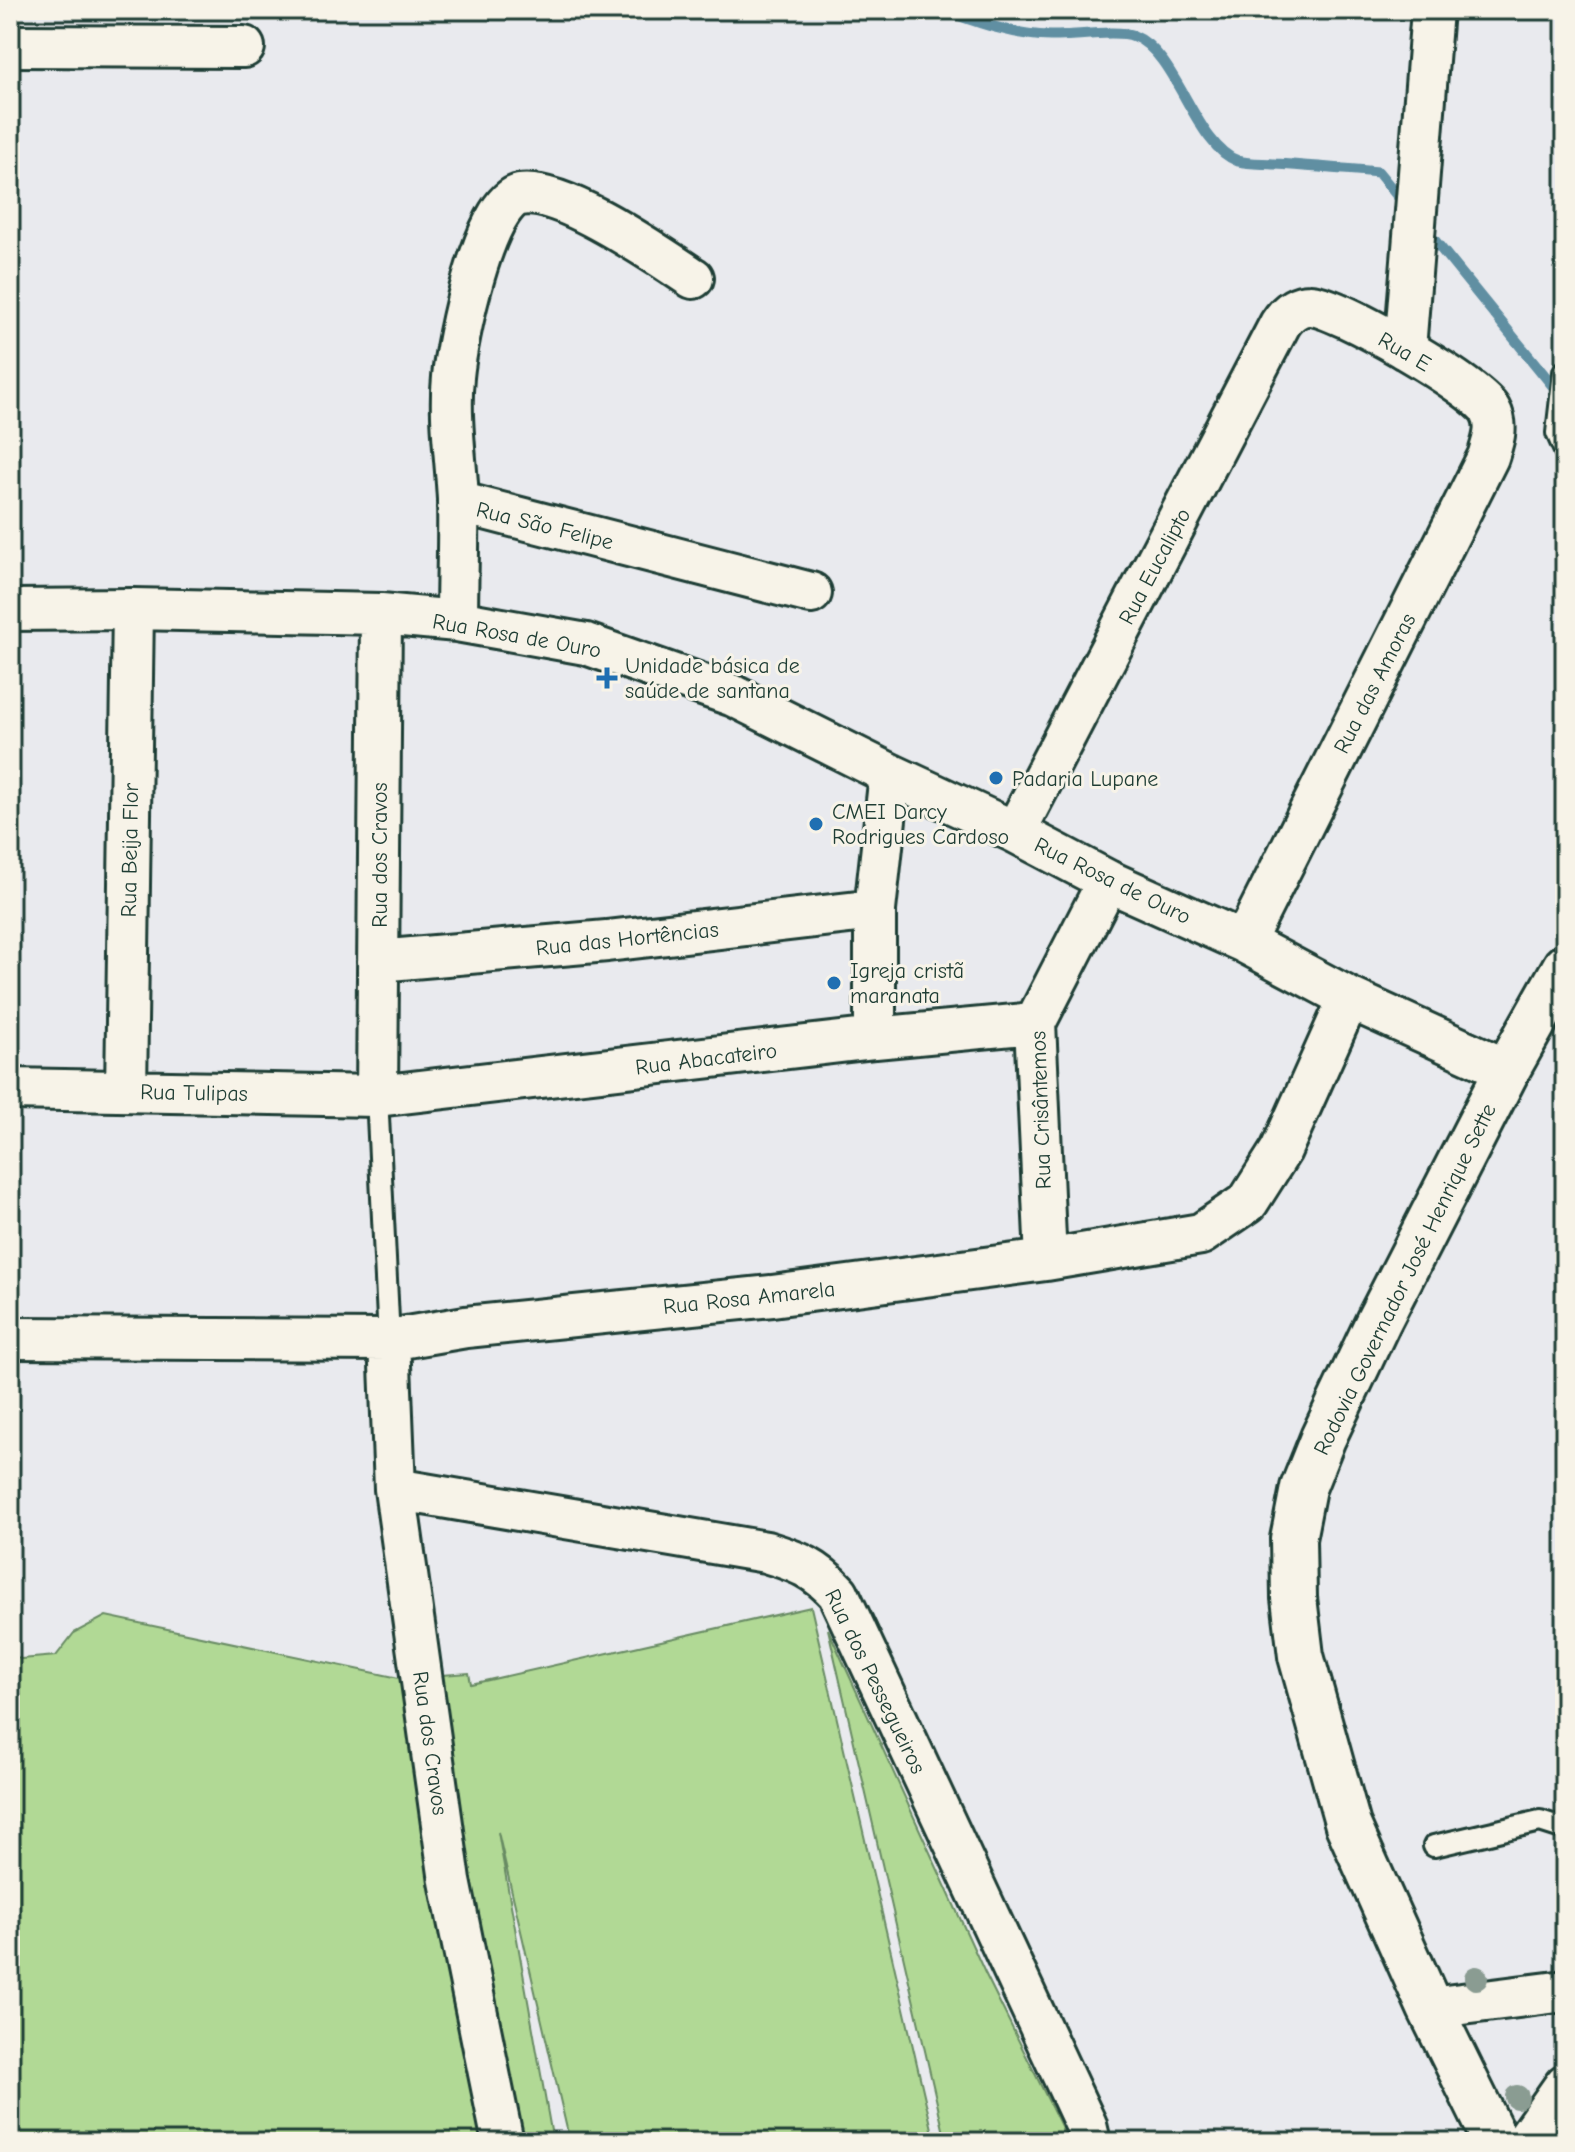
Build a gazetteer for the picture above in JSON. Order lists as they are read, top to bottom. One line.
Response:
{"streets":{"main road":["Rodovia Governador José Henrique Sette"],"street":["Rua E","Rua São Felipe","Rua Eucalipto","Rua Rosa de Ouro","Rua das Amoras","Rua Beija Flor","Rua dos Cravos","Rua das Hortências","Rua Abacateiro","Rua Tulipas","Rua Crisântemos","Rua Rosa Amarela","Rua dos Pessegueiros"]},"crossings":[["Rua E","Rua Eucalipto"],["Rua E","Rua das Amoras"],["Rua Eucalipto","Rua Rosa de Ouro"],["Rua Rosa de Ouro","Rua das Amoras"],["Rua Rosa de Ouro","Rua Beija Flor"],["Rua Rosa de Ouro","Rua dos Cravos"],["Rua Rosa de Ouro","Rua Crisântemos"],["Rua Rosa de Ouro","Rodovia Governador José Henrique Sette"],["Rua Rosa de Ouro","Rua Rosa Amarela"],["Rua Beija Flor","Rua Tulipas"],["Rua dos Cravos","Rua das Hortências"],["Rua dos Cravos","Rua Abacateiro"],["Rua dos Cravos","Rua Tulipas"],["Rua dos Cravos","Rua Rosa Amarela"],["Rua dos Cravos","Rua dos Pessegueiros"],["Rua Abacateiro","Rua Tulipas"],["Rua Abacateiro","Rua Crisântemos"],["Rua Crisântemos","Rua Rosa Amarela"]],"places":{"health":["Unidade básica de saúde de santana"],"other":["Padaria Lupane","CMEI Darcy Rodrigues Cardoso","Igreja cristã maranata"]}}
